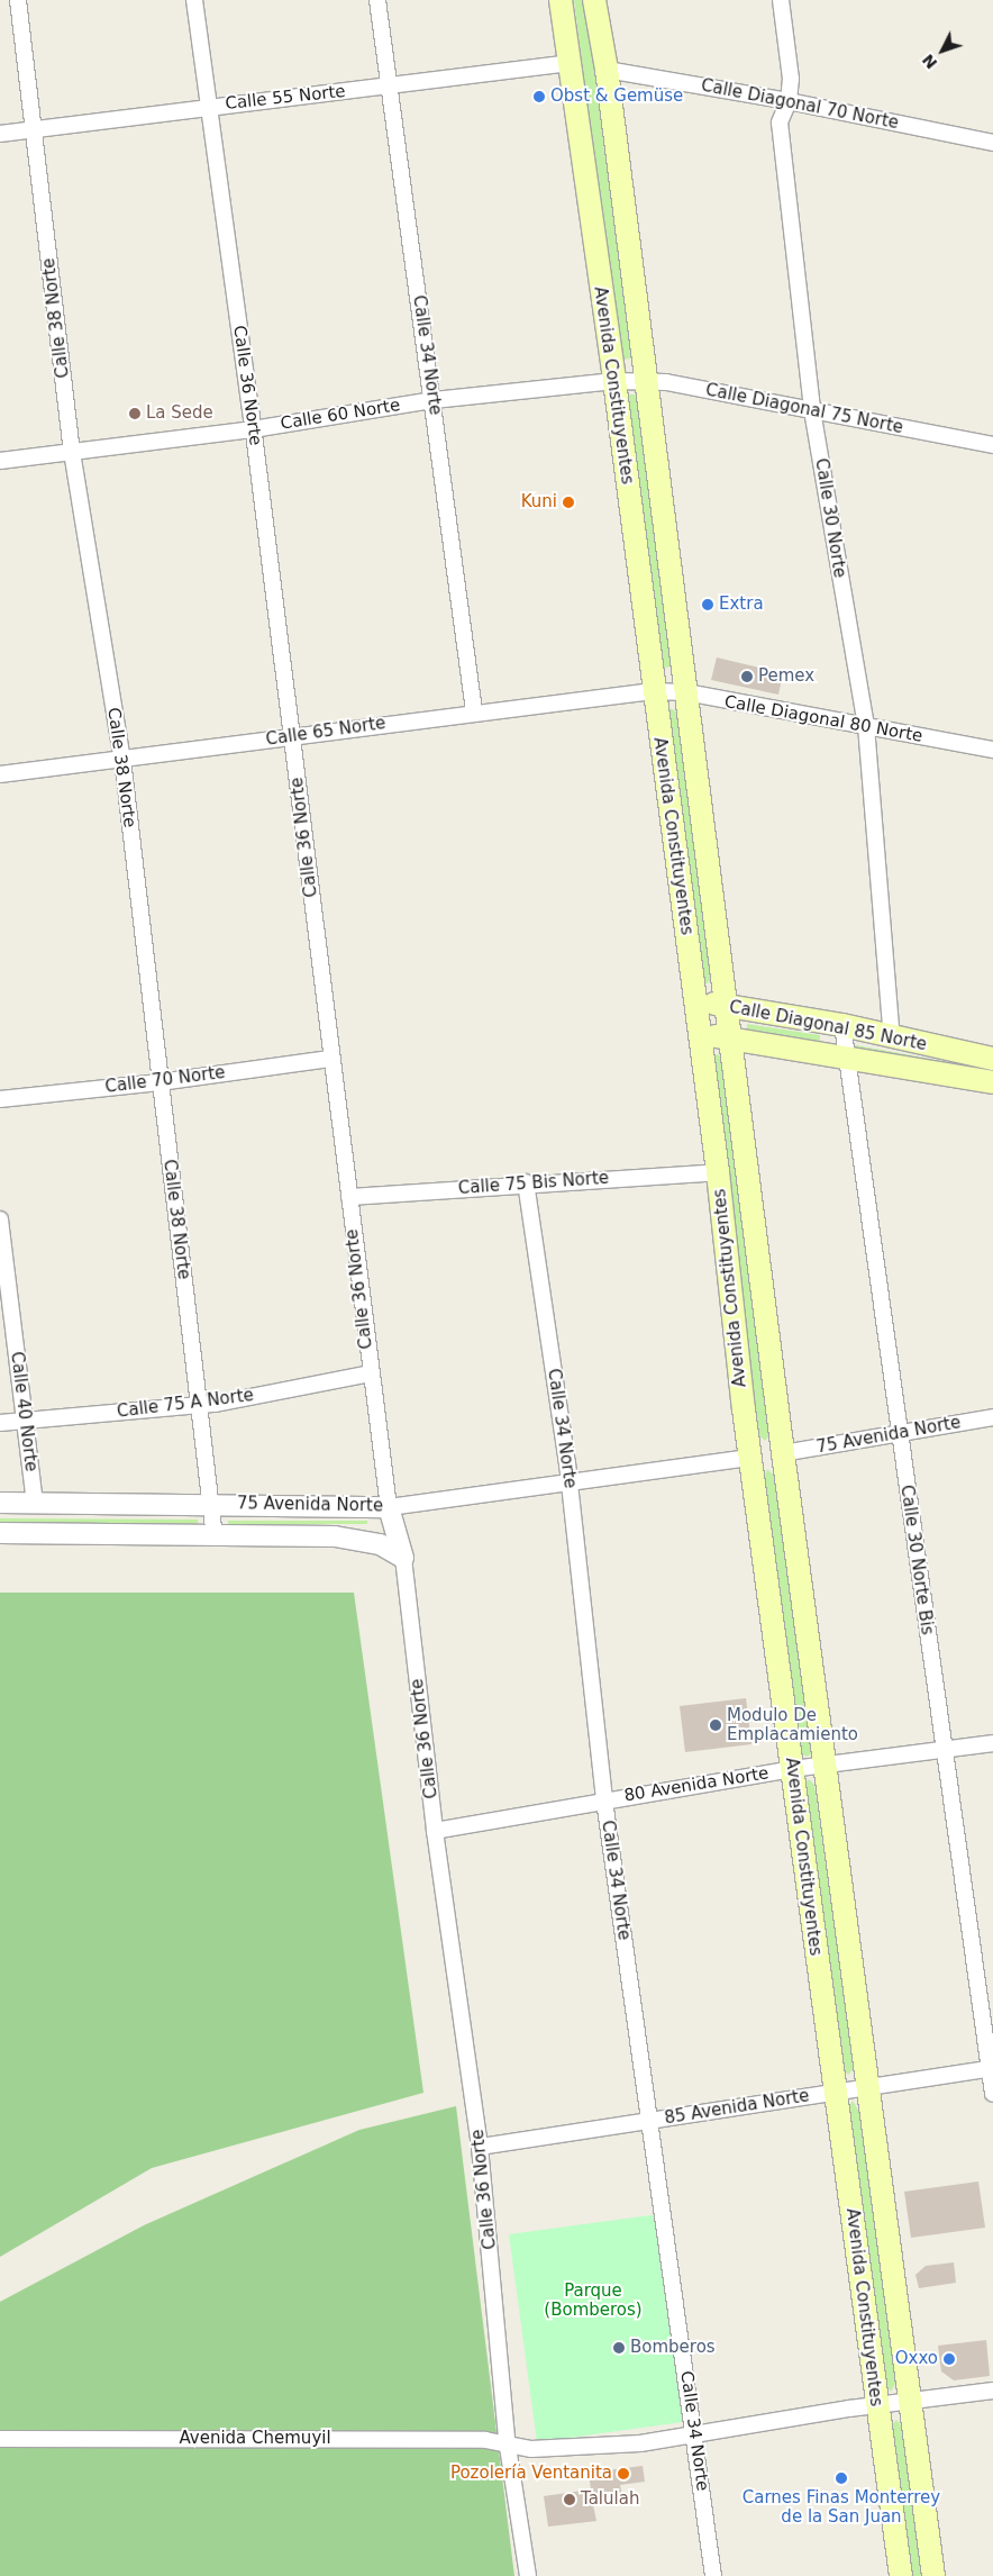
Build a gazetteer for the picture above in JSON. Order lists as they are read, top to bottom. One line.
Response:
{"streets":{"main road":["Avenida Constituyentes","Calle Diagonal 85 Norte"],"street":["Calle 55 Norte","Calle Diagonal 70 Norte","Calle 38 Norte","Calle 34 Norte","Calle 36 Norte","Calle Diagonal 75 Norte","Calle 60 Norte","Calle 30 Norte","Calle Diagonal 80 Norte","Calle 65 Norte","Calle 70 Norte","Calle 75 Bis Norte","Calle 75 A Norte","Calle 40 Norte","75 Avenida Norte","Calle 30 Norte Bis","80 Avenida Norte","85 Avenida Norte","Avenida Chemuyil"]},"crossings":[["Calle 55 Norte","Calle 38 Norte"],["Calle 55 Norte","Calle 34 Norte"],["Calle 55 Norte","Calle 36 Norte"],["Calle 55 Norte","Avenida Constituyentes"],["Calle Diagonal 70 Norte","Avenida Constituyentes"],["Calle Diagonal 70 Norte","Calle 30 Norte"],["Calle 38 Norte","Calle 60 Norte"],["Calle 38 Norte","Calle 65 Norte"],["Calle 38 Norte","Calle 70 Norte"],["Calle 38 Norte","Calle 75 A Norte"],["Calle 38 Norte","75 Avenida Norte"],["Calle 34 Norte","Calle 60 Norte"],["Calle 34 Norte","Calle 65 Norte"],["Calle 34 Norte","Calle 75 Bis Norte"],["Calle 34 Norte","75 Avenida Norte"],["Calle 34 Norte","80 Avenida Norte"],["Calle 34 Norte","85 Avenida Norte"],["Calle 34 Norte","Avenida Chemuyil"],["Calle 36 Norte","Calle 60 Norte"],["Calle 36 Norte","Calle 65 Norte"],["Calle 36 Norte","Calle 70 Norte"],["Calle 36 Norte","Calle 75 Bis Norte"],["Calle 36 Norte","Calle 75 A Norte"],["Calle 36 Norte","75 Avenida Norte"],["Calle 36 Norte","80 Avenida Norte"],["Calle 36 Norte","85 Avenida Norte"],["Calle 36 Norte","Avenida Chemuyil"],["Avenida Constituyentes","Calle Diagonal 75 Norte"],["Avenida Constituyentes","Calle 60 Norte"],["Avenida Constituyentes","Calle Diagonal 80 Norte"],["Avenida Constituyentes","Calle 65 Norte"],["Avenida Constituyentes","Calle Diagonal 85 Norte"],["Avenida Constituyentes","Calle 75 Bis Norte"],["Avenida Constituyentes","75 Avenida Norte"],["Avenida Constituyentes","80 Avenida Norte"],["Avenida Constituyentes","85 Avenida Norte"],["Avenida Constituyentes","Avenida Chemuyil"],["Calle Diagonal 75 Norte","Calle 60 Norte"],["Calle Diagonal 75 Norte","Calle 30 Norte"],["Calle 30 Norte","Calle Diagonal 80 Norte"],["Calle 30 Norte","Calle Diagonal 85 Norte"],["Calle Diagonal 80 Norte","Calle 65 Norte"],["Calle Diagonal 85 Norte","Calle 30 Norte Bis"],["Calle 75 A Norte","Calle 40 Norte"],["Calle 40 Norte","75 Avenida Norte"],["75 Avenida Norte","Calle 30 Norte Bis"],["Calle 30 Norte Bis","80 Avenida Norte"],["Calle 30 Norte Bis","85 Avenida Norte"]],"parks":["Parque (Bomberos)"],"places":["Obst & Gemüse","La Sede","Kuni","Extra","Pemex","Modulo De Emplacamiento","Bomberos","Oxxo","Pozolería Ventanita","Carnes Finas Monterrey de la San Juan","Talulah"],"north":"bottom left"}
